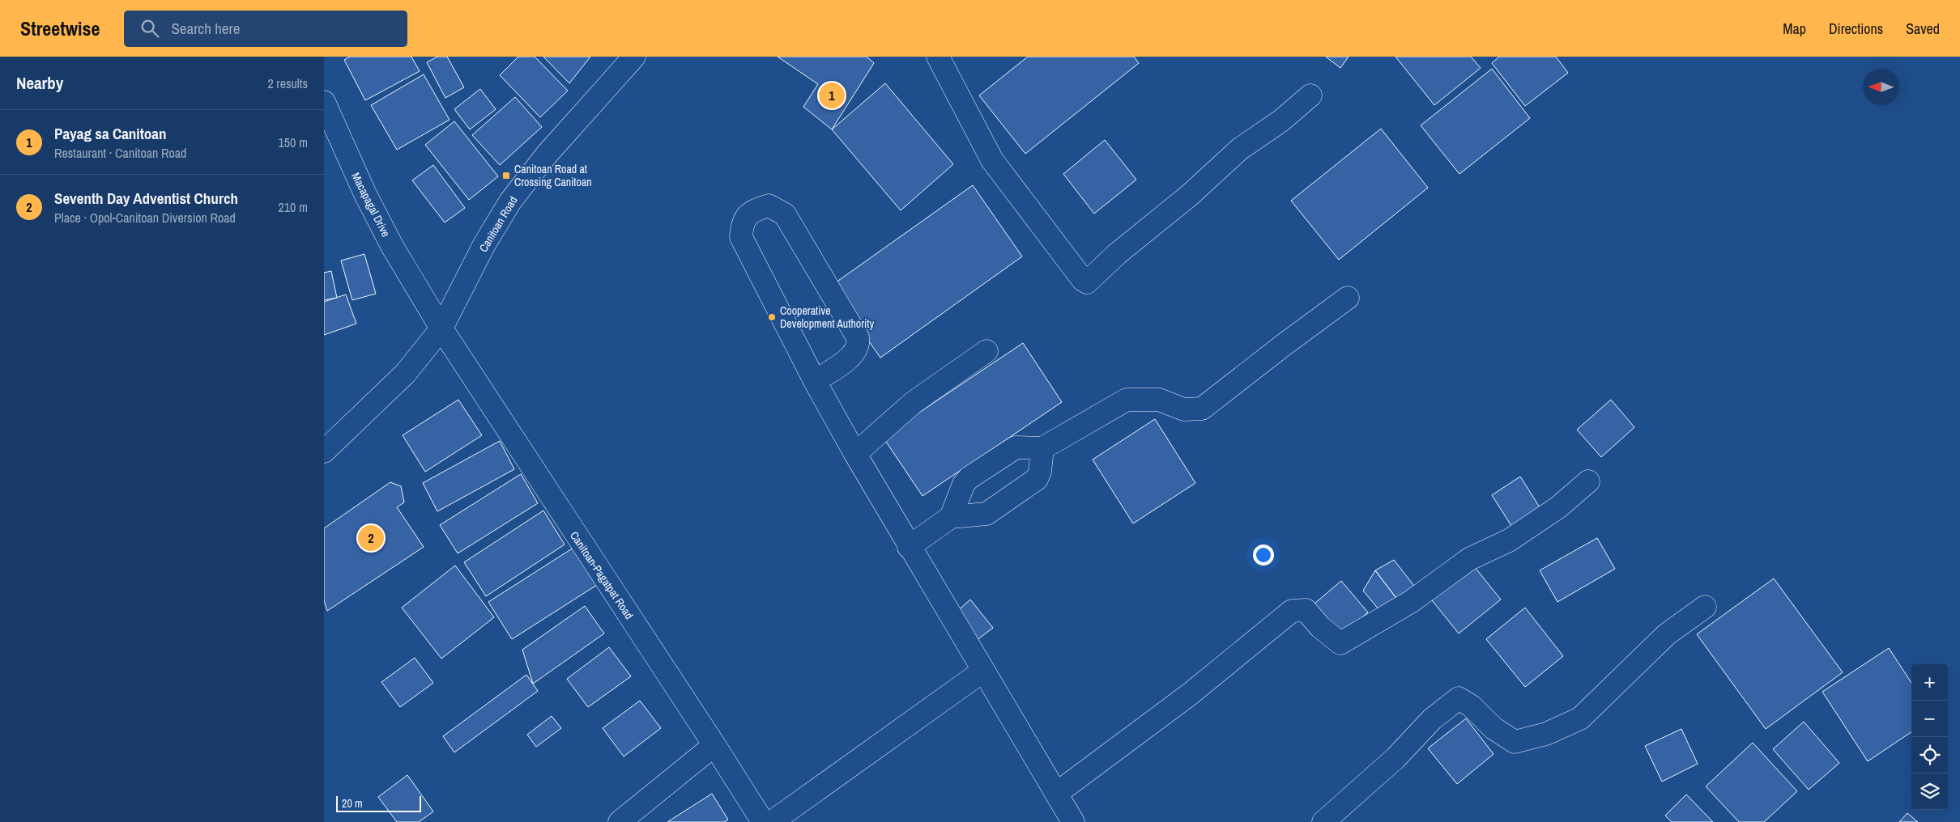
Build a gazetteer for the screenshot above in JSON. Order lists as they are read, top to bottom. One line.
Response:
{"streets":{"street":["Macapagal Drive","Canitoan Road","Canitoan-Pagatpat Road"]},"crossings":[["Macapagal Drive","Canitoan Road"],["Macapagal Drive","Canitoan-Pagatpat Road"],["Canitoan Road","Canitoan-Pagatpat Road"]],"places":{"transit":["Canitoan Road at Crossing Canitoan"],"other":["Cooperative Development Authority"]},"scale_bar":"20 m","north":"left","page":{"header":"Streetwise","search":"Search here","nav":["Map","Directions","Saved"],"heading":["Nearby","2 results"],"pins":["1","2"],"list":[{"mark":"1","name":"Payag sa Canitoan","note":"Restaurant · Canitoan Road","value":"150 m"},{"mark":"2","name":"Seventh Day Adventist Church","note":"Place · Opol-Canitoan Diversion Road","value":"210 m"}],"map_buttons":["+","−"],"scale":"20 m"}}
